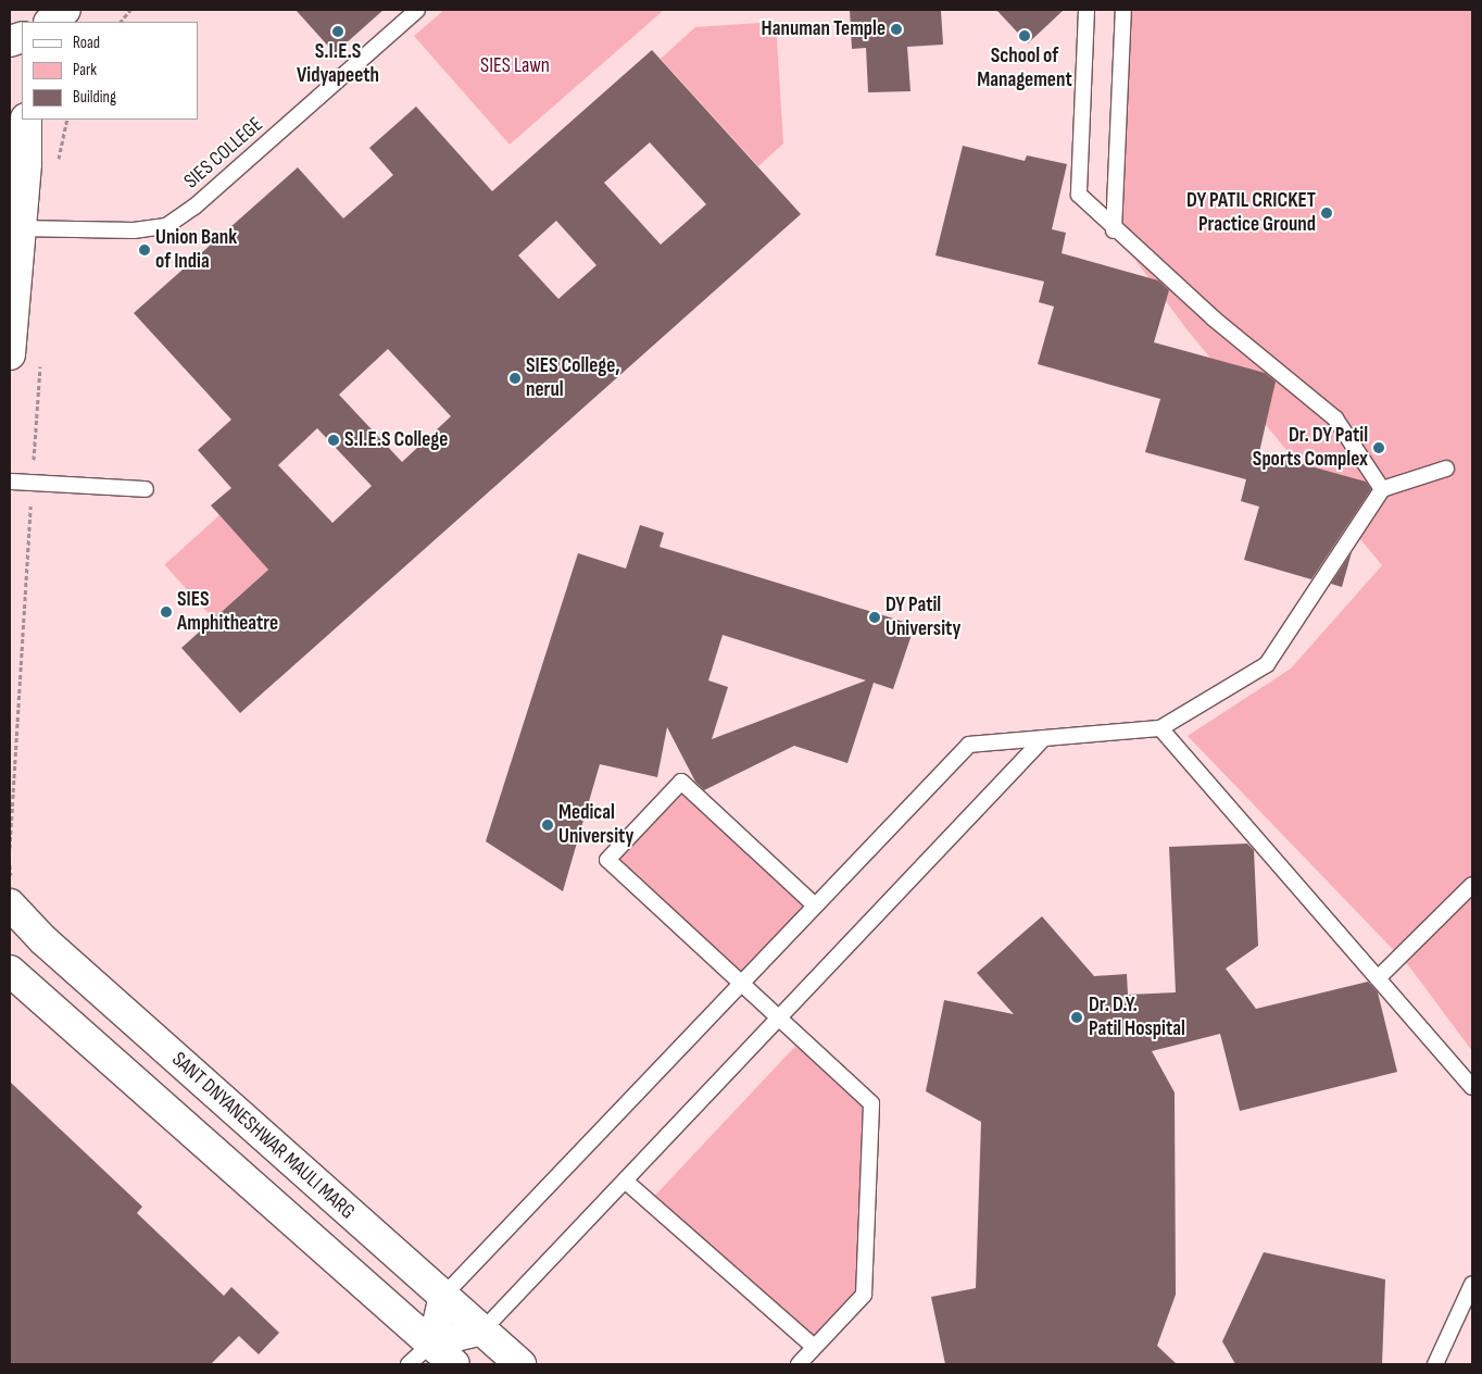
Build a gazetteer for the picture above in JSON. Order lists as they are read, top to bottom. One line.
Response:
{"streets":{"street":["SANT DNYANESHWAR MAULI MARG"],"lane":["SIES COLLEGE"]},"parks":["SIES Lawn"],"places":["Hanuman Temple","S.I.E.S Vidyapeeth","School of Management","DY PATIL CRICKET Practice Ground","Union Bank of India","SIES College, nerul","S.I.E.S College","Dr. DY Patil Sports Complex","SIES Amphitheatre","DY Patil University","Medical University","Dr. D.Y. Patil Hospital"],"legend":["Road","Park","Building"]}
